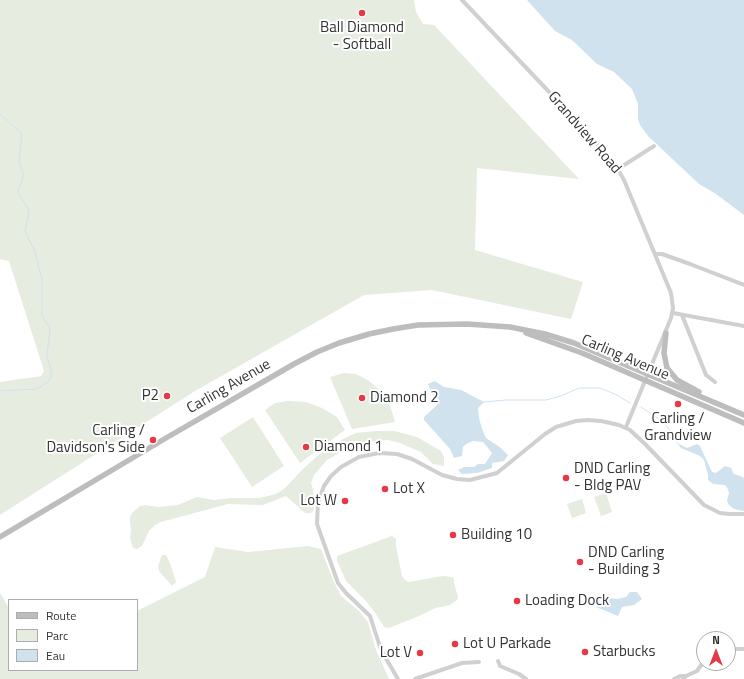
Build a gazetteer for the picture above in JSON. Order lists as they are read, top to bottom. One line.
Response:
{"streets":{"main road":["Carling Avenue"],"street":["Grandview Road"]},"crossings":[["Grandview Road","Carling Avenue"]],"places":["Ball Diamond - Softball","P2","Diamond 2","Carling / Grandview","Carling / Davidson's Side","Diamond 1","DND Carling - Bldg PAV","Lot X","Lot W","Building 10","DND Carling - Building 3","Loading Dock","Lot U Parkade","Starbucks","Lot V"],"legend":["Route","Parc","Eau"],"north":"top"}
